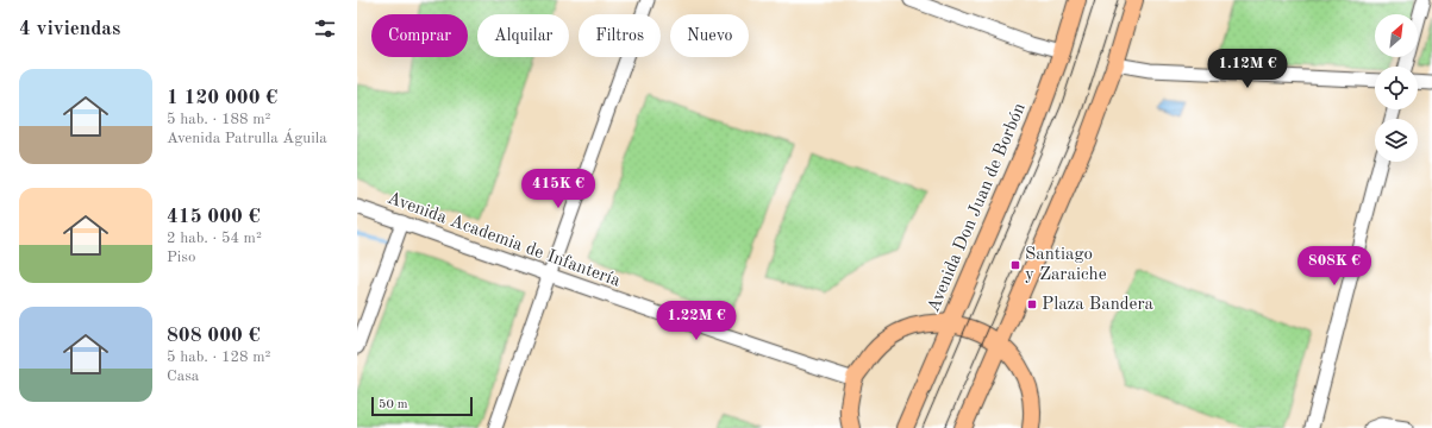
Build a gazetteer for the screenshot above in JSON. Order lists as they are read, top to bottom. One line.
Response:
{"streets":{"main road":["Avenida Don Juan de Borbón"],"street":["Avenida Academia de Infantería"]},"places":{"transit":["Santiago y Zaraiche","Plaza Bandera"]},"scale_bar":"50 m","north":"top right","page":{"heading":"4 viviendas","chip":["Comprar","Alquilar","Filtros","Nuevo"],"price":["1.12M €","415K €","808K €","1.22M €"],"list":[{"name":"1 120 000 €","note":"5 hab. · 188 m² · Avenida Patrulla Águila"},{"name":"415 000 €","note":"2 hab. · 54 m² · Piso"},{"name":"808 000 €","note":"5 hab. · 128 m² · Casa"}],"scale":"50 m"}}
